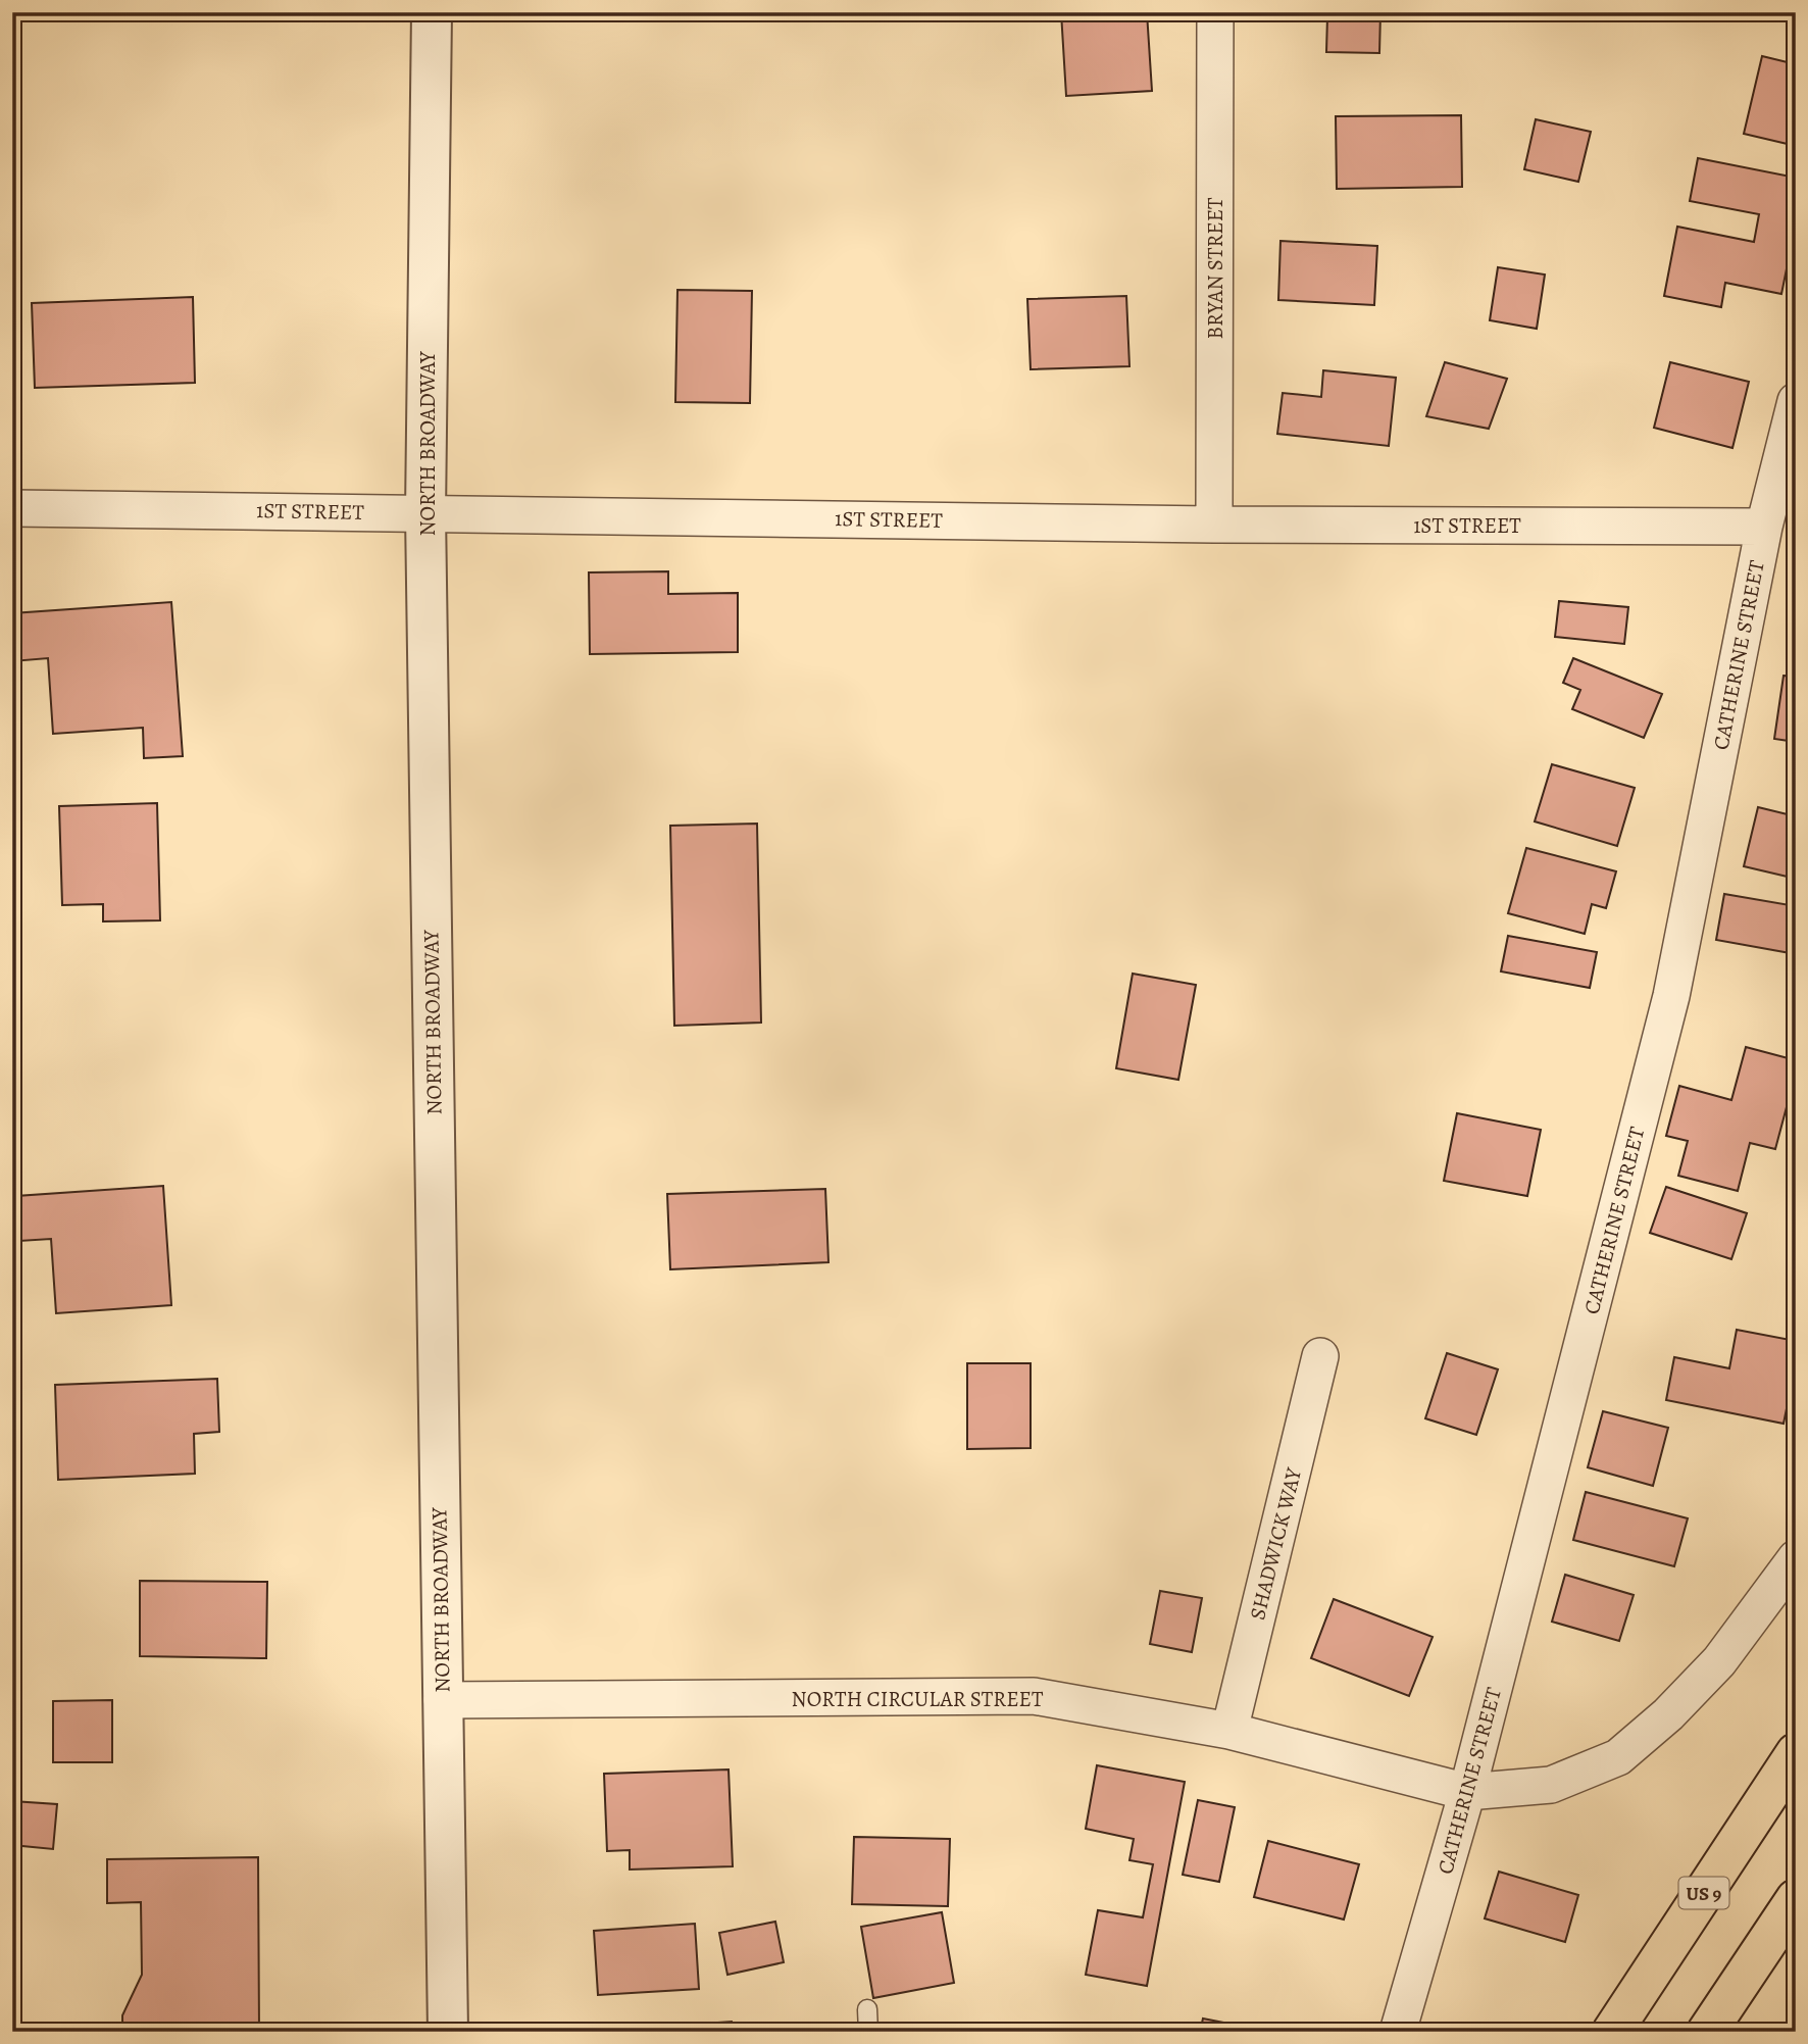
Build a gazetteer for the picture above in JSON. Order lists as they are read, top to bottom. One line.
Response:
{"streets":{"highway":["US 9"],"street":["BRYAN STREET","NORTH BROADWAY","1ST STREET","CATHERINE STREET","SHADWICK WAY","NORTH CIRCULAR STREET"]},"crossings":[["BRYAN STREET","1ST STREET"],["NORTH BROADWAY","1ST STREET"],["NORTH BROADWAY","NORTH CIRCULAR STREET"],["1ST STREET","CATHERINE STREET"],["CATHERINE STREET","NORTH CIRCULAR STREET"],["SHADWICK WAY","NORTH CIRCULAR STREET"]]}
